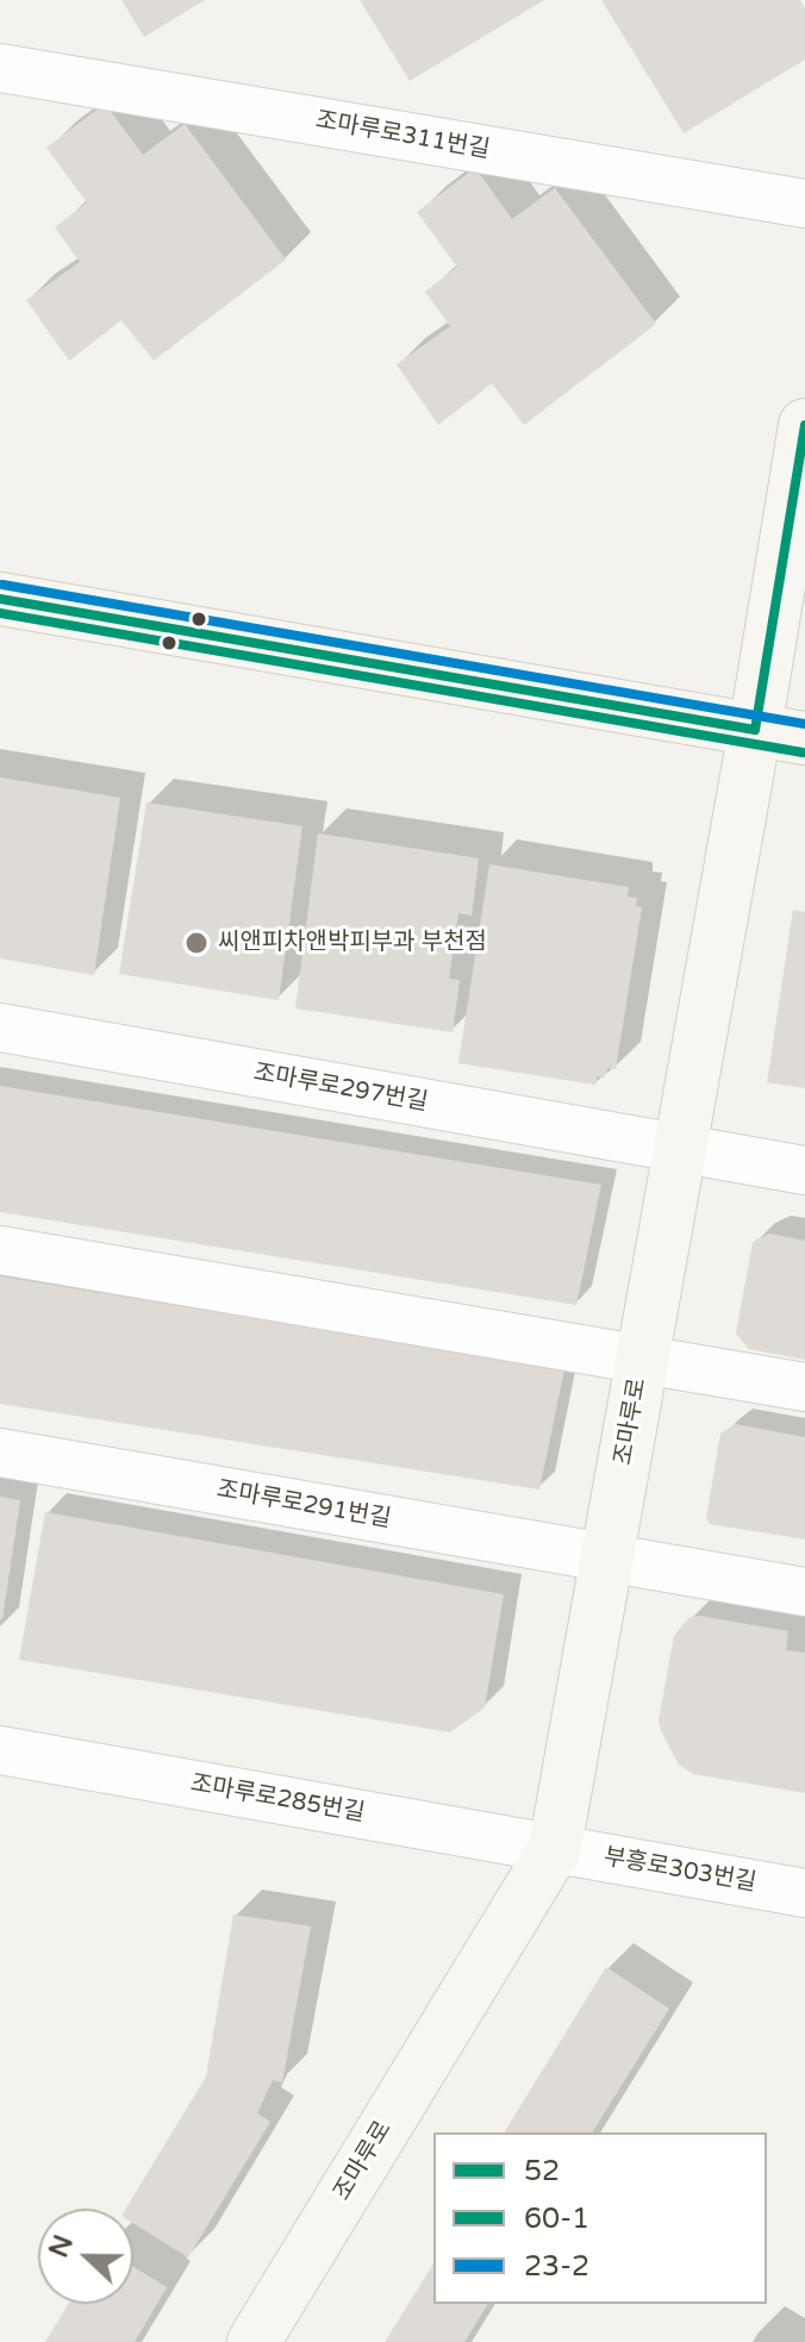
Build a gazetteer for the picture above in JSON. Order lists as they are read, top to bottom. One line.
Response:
{"streets":{"street":["조마루로311번길","조마루로297번길","조마루로","조마루로291번길","조마루로285번길","부흥로303번길"]},"crossings":[["조마루로297번길","조마루로"],["조마루로","조마루로291번길"],["조마루로","조마루로285번길"],["조마루로","부흥로303번길"],["조마루로285번길","부흥로303번길"]],"places":["씨앤피차앤박피부과 부천점"],"lines":["transit line 52","transit line 23-2","transit line 60-1"],"legend":["52","60-1","23-2"],"north":"left"}
